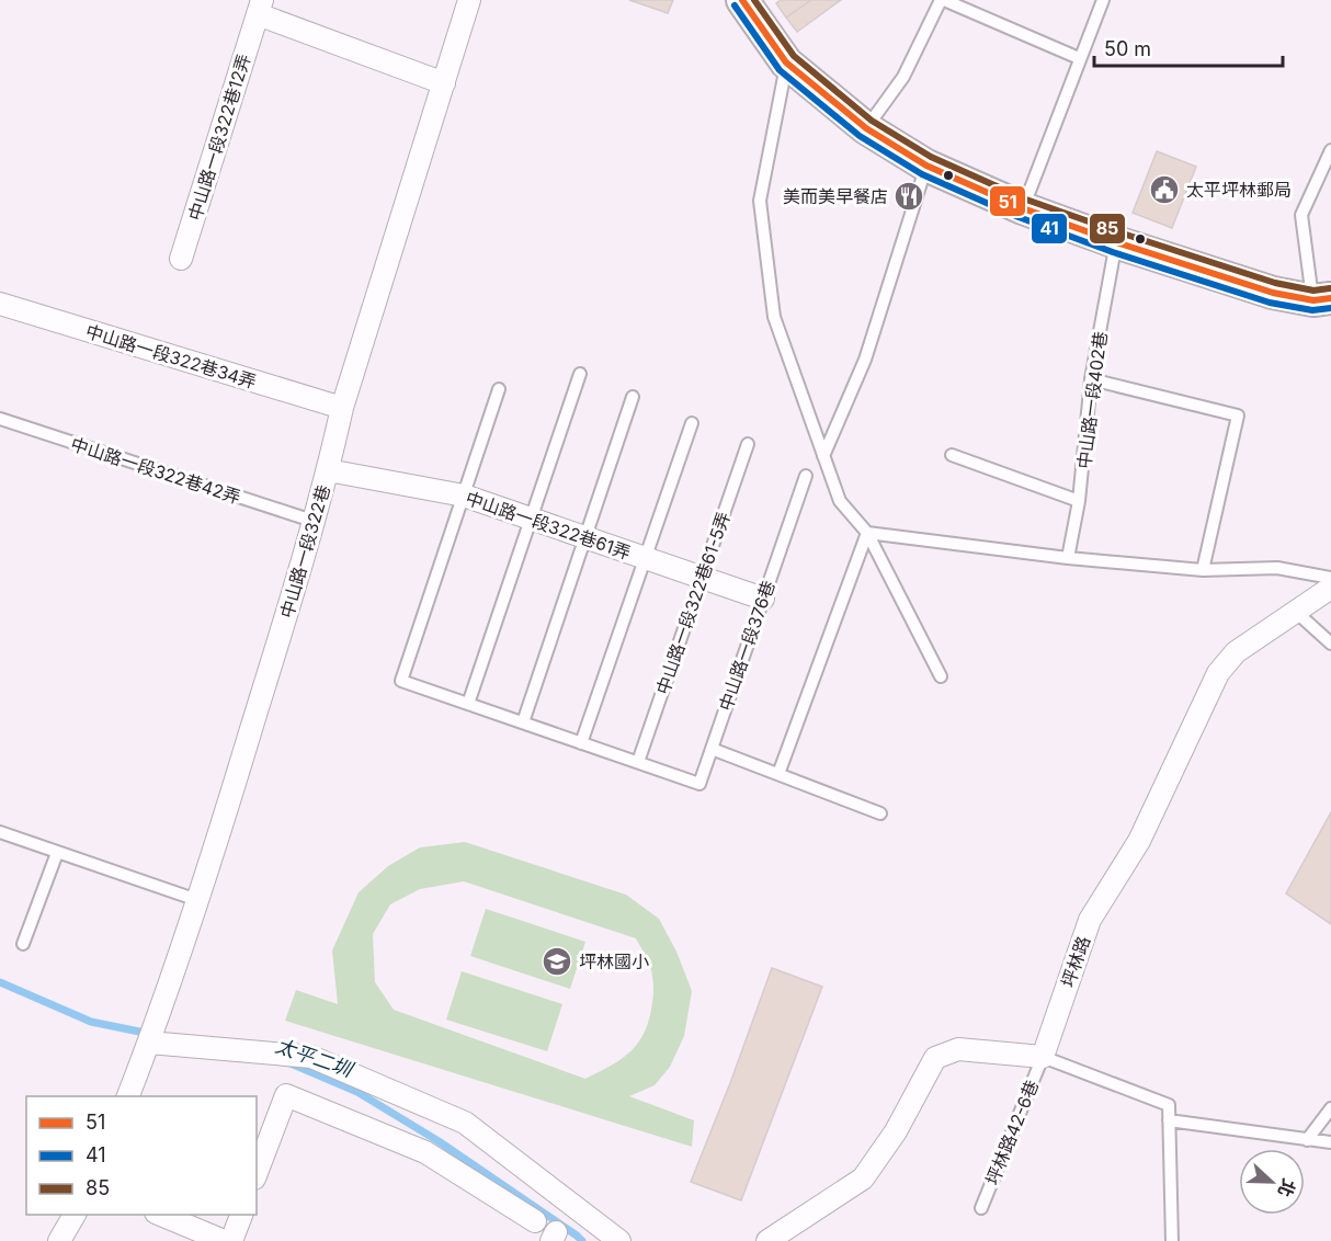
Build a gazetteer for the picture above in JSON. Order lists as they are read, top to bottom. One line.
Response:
{"streets":{"street":["中山路一段322巷12弄","中山路一段322巷34弄","中山路一段322巷61弄","中山路一段322巷","坪林路"],"lane":["中山路一段402巷","中山路一段322巷42弄","中山路一段322巷61-5弄","中山路一段376巷","坪林路42-6巷"]},"crossings":[["中山路一段322巷12弄","中山路一段322巷"],["中山路一段322巷34弄","中山路一段322巷"],["中山路一段322巷42弄","中山路一段322巷"],["中山路一段322巷61弄","中山路一段322巷"],["中山路一段322巷61弄","中山路一段322巷61-5弄"],["中山路一段322巷61弄","中山路一段376巷"],["坪林路","坪林路42-6巷"]],"water":["太平二圳"],"places":{"public building":["太平坪林郵局"],"restaurant":["美而美早餐店"],"school or university":["坪林國小"]},"lines":["transit line 51","transit line 85","transit line 41"],"legend":["51","41","85"],"scale_bar":"50 m","north":"right"}
